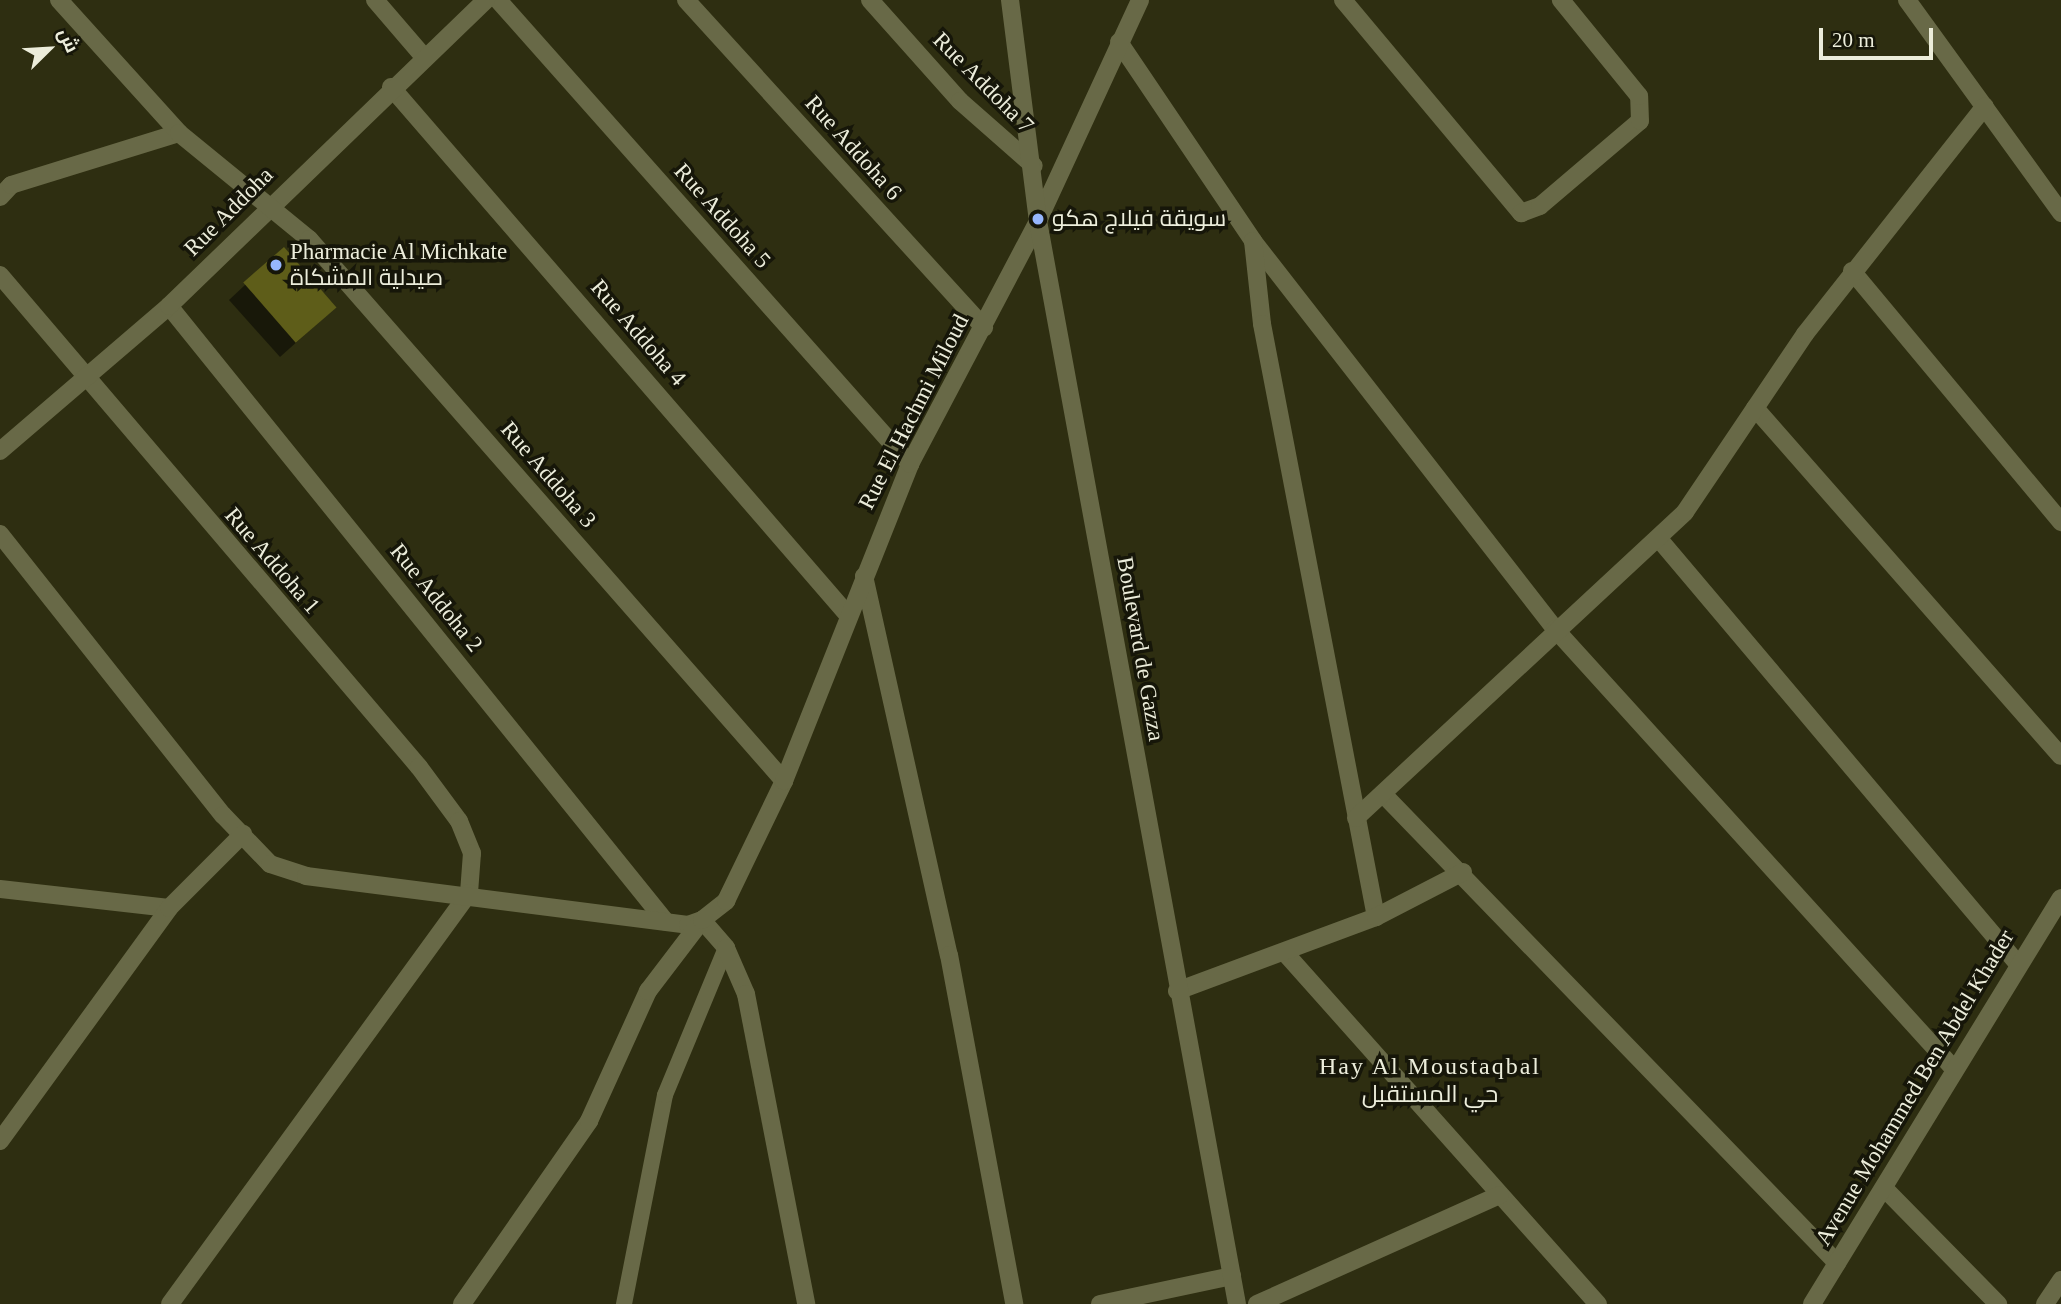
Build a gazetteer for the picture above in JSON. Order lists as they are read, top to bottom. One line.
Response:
{"streets":{"street":["Rue Addoha 7","Rue Addoha 6","Rue Addoha","Rue Addoha 5","Rue Addoha 4","Rue El Hachmi Miloud","Rue Addoha 3","Rue Addoha 1","Rue Addoha 2","Boulevard de Gazza","Avenue Mohammed Ben Abdel Khader"]},"crossings":[["Rue Addoha 7","Boulevard de Gazza"],["Rue Addoha 6","Rue El Hachmi Miloud"],["Rue Addoha","Rue Addoha 4"],["Rue Addoha","Rue Addoha 3"],["Rue Addoha","Rue Addoha 1"],["Rue Addoha","Rue Addoha 2"],["Rue Addoha 5","Rue El Hachmi Miloud"],["Rue Addoha 4","Rue El Hachmi Miloud"],["Rue El Hachmi Miloud","Rue Addoha 3"],["Rue El Hachmi Miloud","Boulevard de Gazza"]],"districts":["Hay Al Moustaqbal حي المستقبل"],"places":["سويقة فيلاج هكو","Pharmacie Al Michkate صيدلية المشكاة"],"scale_bar":"20 m","north":"top right"}
